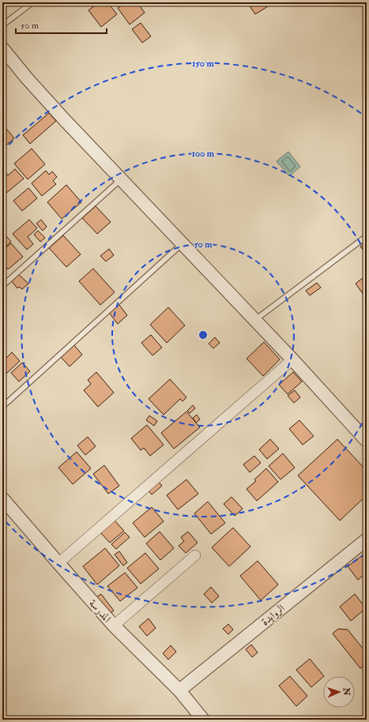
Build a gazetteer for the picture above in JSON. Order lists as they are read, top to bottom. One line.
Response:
{"streets":{"street":["المدرسة","الروايدة"]},"crossings":[["المدرسة","الروايدة"]],"scale_bar":"50 m","north":"right","rings":["150 m","100 m","50 m"]}
